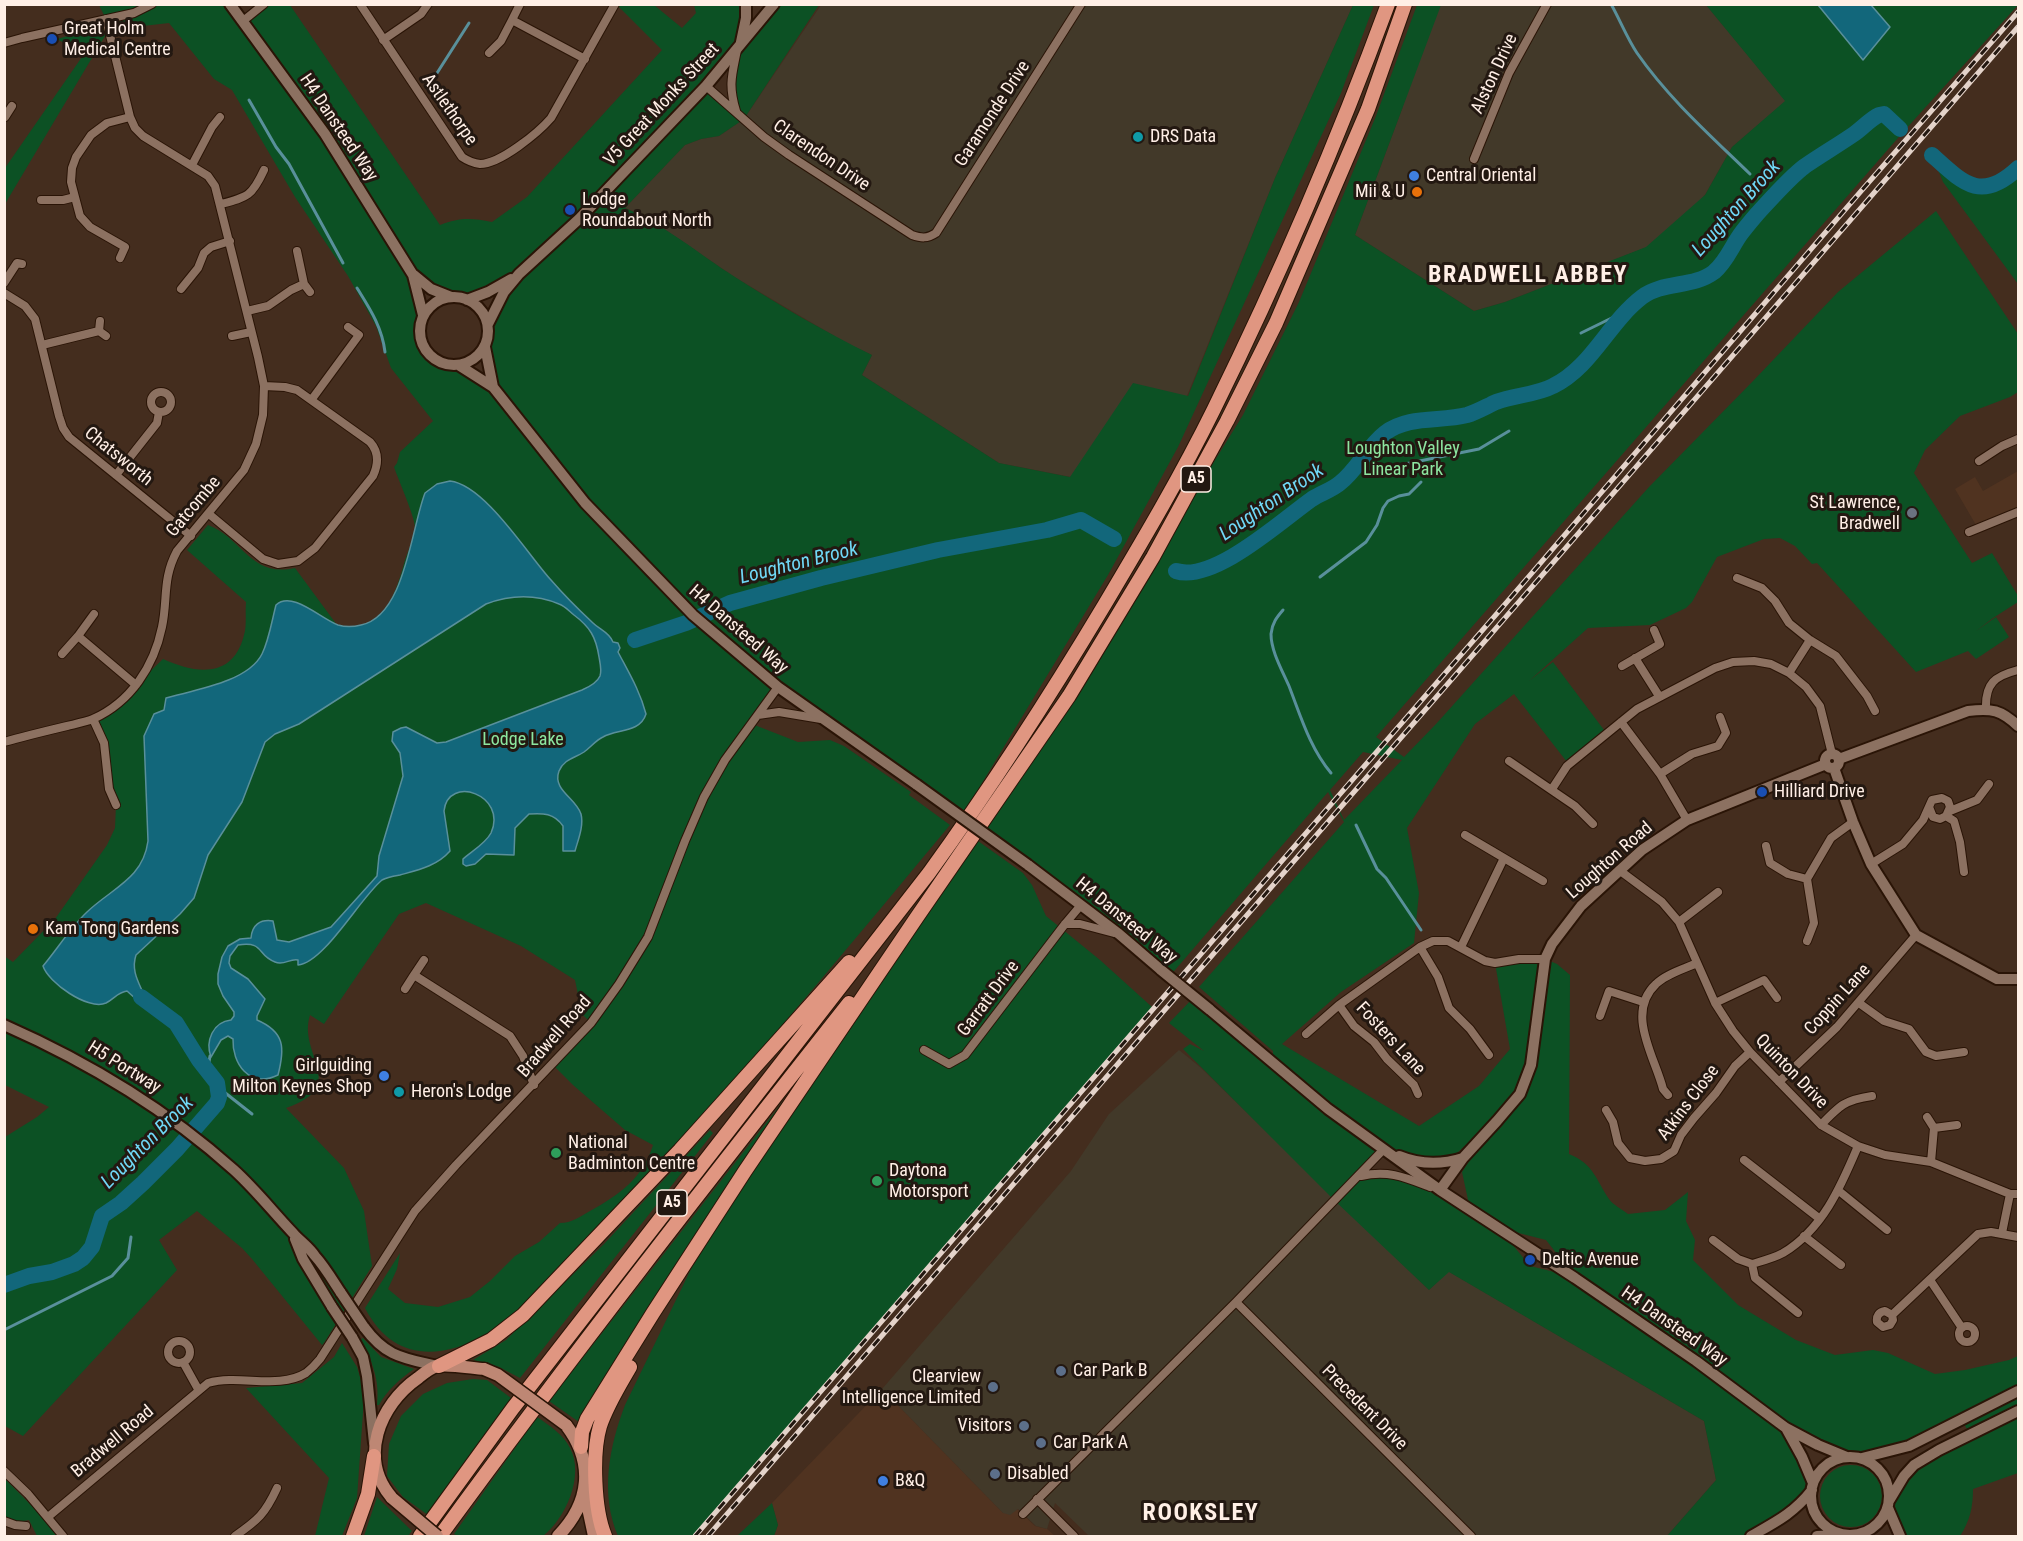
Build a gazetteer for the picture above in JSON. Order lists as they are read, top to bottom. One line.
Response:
{"streets":{"highway":["A5"],"street":["Alston Drive","V5 Great Monks Street","Astlethorpe","Garamonde Drive","H4 Dansteed Way","Clarendon Drive","Chatsworth","Gatcombe","Loughton Road","Garratt Drive","Coppin Lane","Bradwell Road","Fosters Lane","H5 Portway","Quinton Drive","Atkins Close","Precedent Drive"]},"crossings":[["V5 Great Monks Street","H4 Dansteed Way"],["V5 Great Monks Street","Clarendon Drive"],["Garamonde Drive","Clarendon Drive"],["H4 Dansteed Way","Loughton Road"],["H4 Dansteed Way","Garratt Drive"],["H4 Dansteed Way","Bradwell Road"],["Chatsworth","Gatcombe"],["Loughton Road","Fosters Lane"],["Loughton Road","Quinton Drive"],["Coppin Lane","Quinton Drive"],["Quinton Drive","Atkins Close"]],"districts":["BRADWELL ABBEY","ROOKSLEY"],"water":["Loughton Brook"],"parks":["Loughton Valley Linear Park","Lodge Lake"],"places":["Great Holm Medical Centre","DRS Data","Central Oriental","Mii & U","Lodge Roundabout North","St Lawrence, Bradwell","Hilliard Drive","Kam Tong Gardens","Girlguiding Milton Keynes Shop","Heron's Lodge","National Badminton Centre","Daytona Motorsport","Deltic Avenue","Car Park B","Clearview Intelligence Limited","Visitors","Car Park A","Disabled","B&Q"]}
